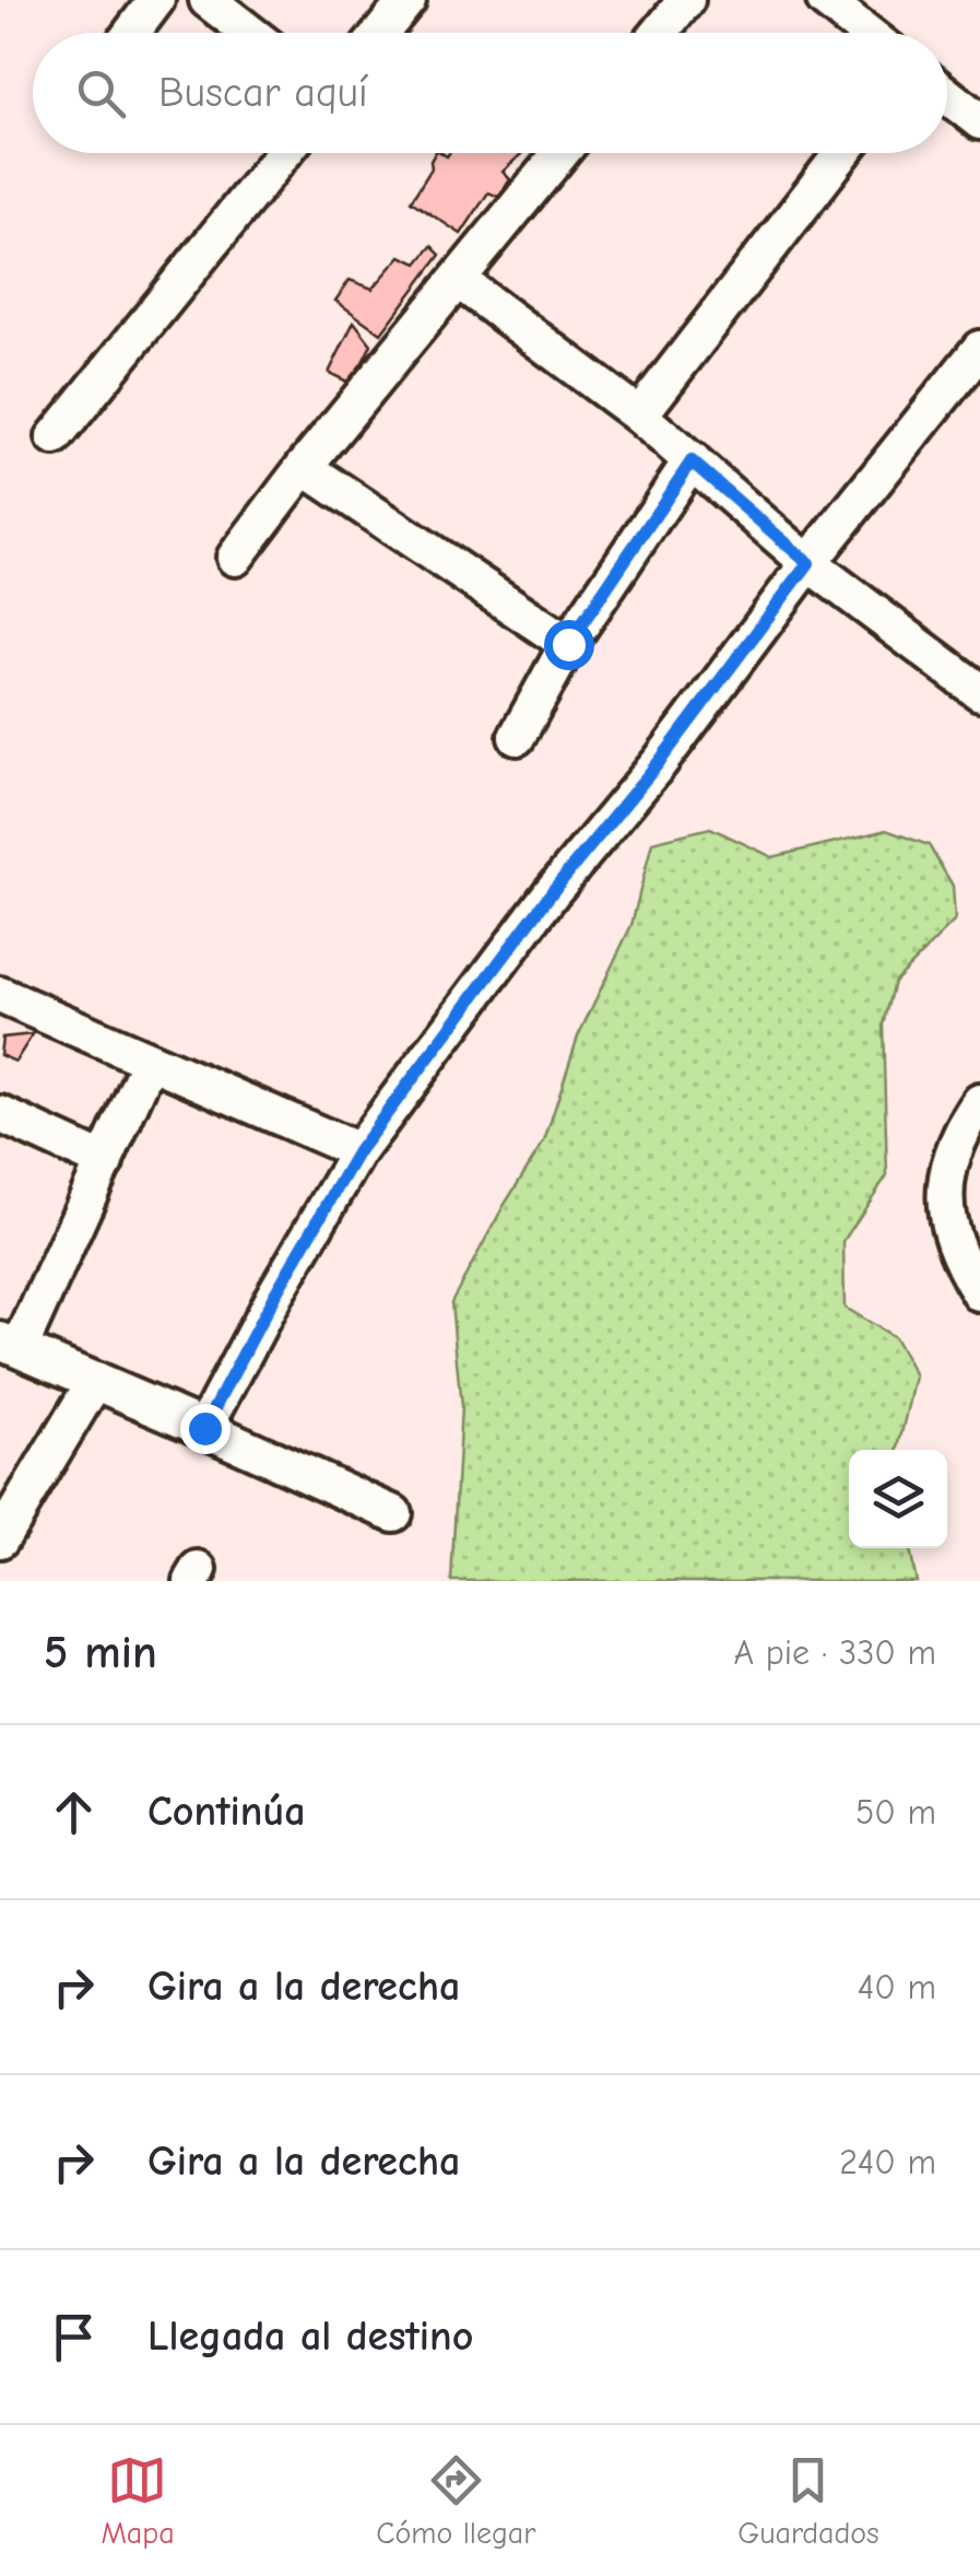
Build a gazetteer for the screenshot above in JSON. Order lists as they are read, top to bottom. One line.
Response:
{"page":{"search":"Buscar aquí","heading":["5 min","A pie · 330 m"],"list":[["Continúa","50 m"],["Gira a la derecha","40 m"],["Gira a la derecha","240 m"],"Llegada al destino"],"nav":["Mapa","Cómo llegar","Guardados"]}}
